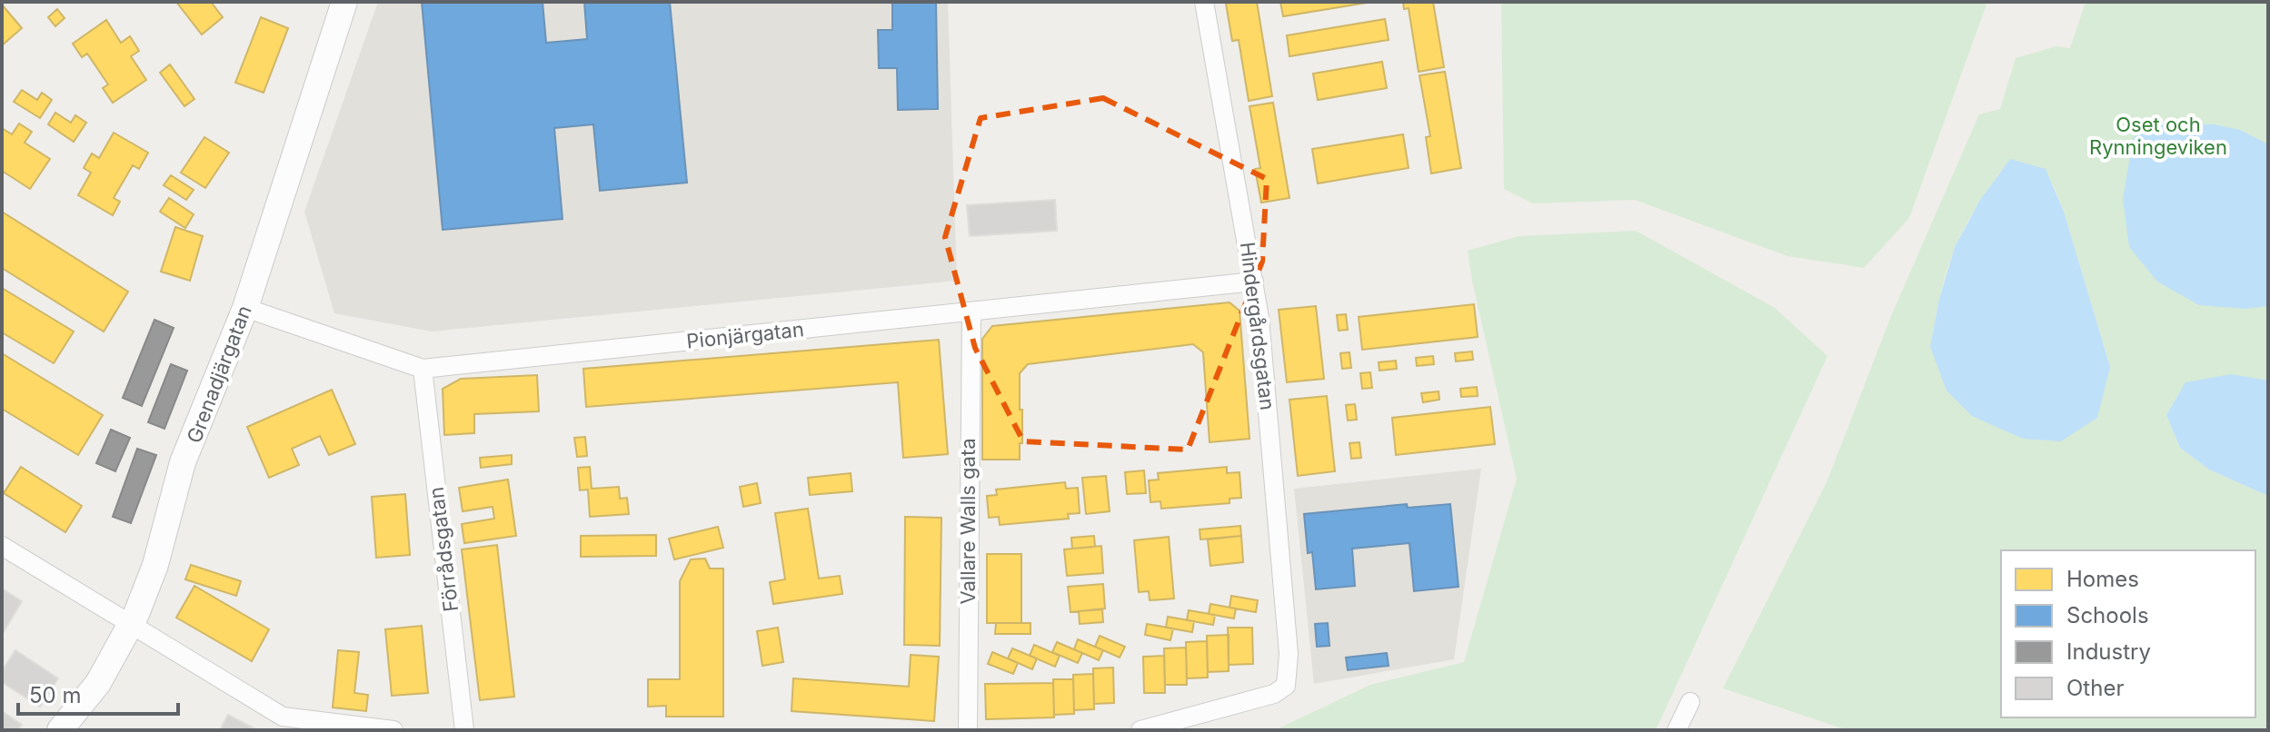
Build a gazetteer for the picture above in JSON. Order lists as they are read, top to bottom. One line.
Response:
{"streets":{"street":["Hindergårdsgatan","Pionjärgatan","Grenadjärgatan","Vallare Walls gata","Förrådsgatan"]},"crossings":[["Hindergårdsgatan","Pionjärgatan"],["Pionjärgatan","Grenadjärgatan"],["Pionjärgatan","Vallare Walls gata"],["Pionjärgatan","Förrådsgatan"]],"parks":["Oset och Rynningeviken"],"legend":["Homes","Schools","Industry","Other"],"scale_bar":"50 m"}
